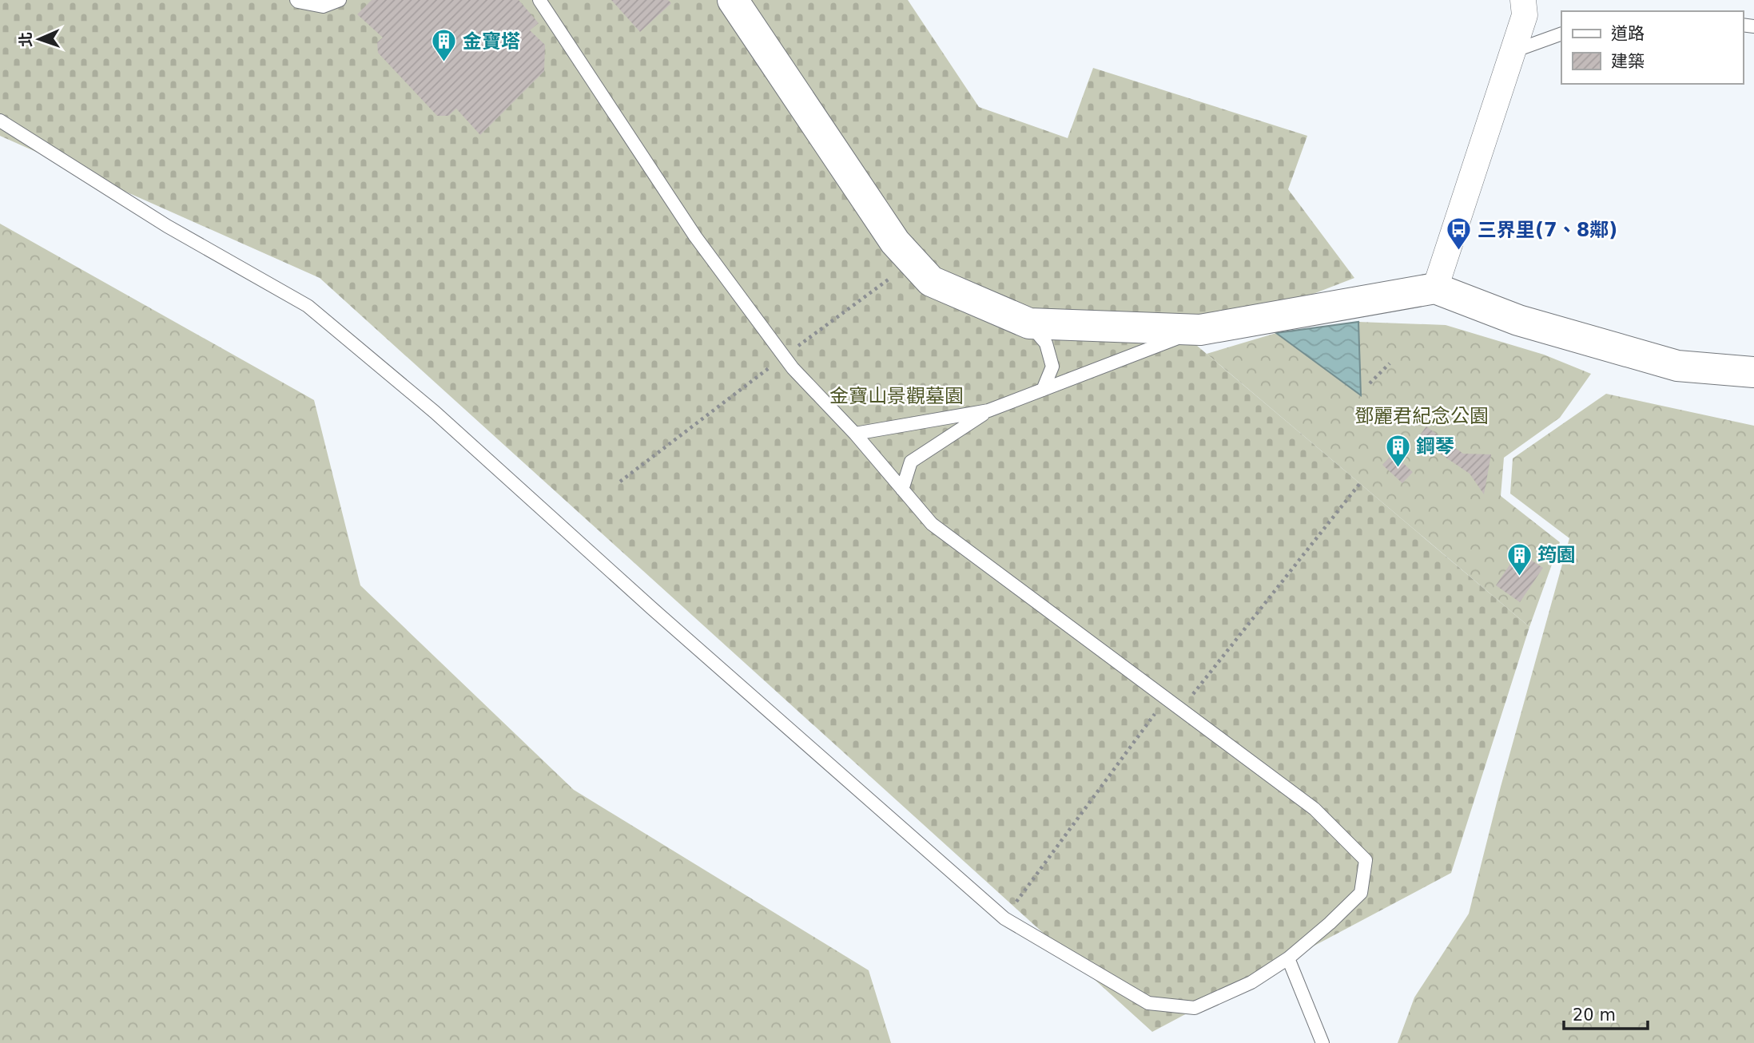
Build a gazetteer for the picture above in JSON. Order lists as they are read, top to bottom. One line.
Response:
{"parks":["金寶山景觀墓園","鄧麗君紀念公園"],"places":{"building":["金寶塔","鋼琴","筠園"],"bus stop":["三界里(7、8鄰)"]},"legend":["道路","建築"],"scale_bar":"20 m","north":"left"}
